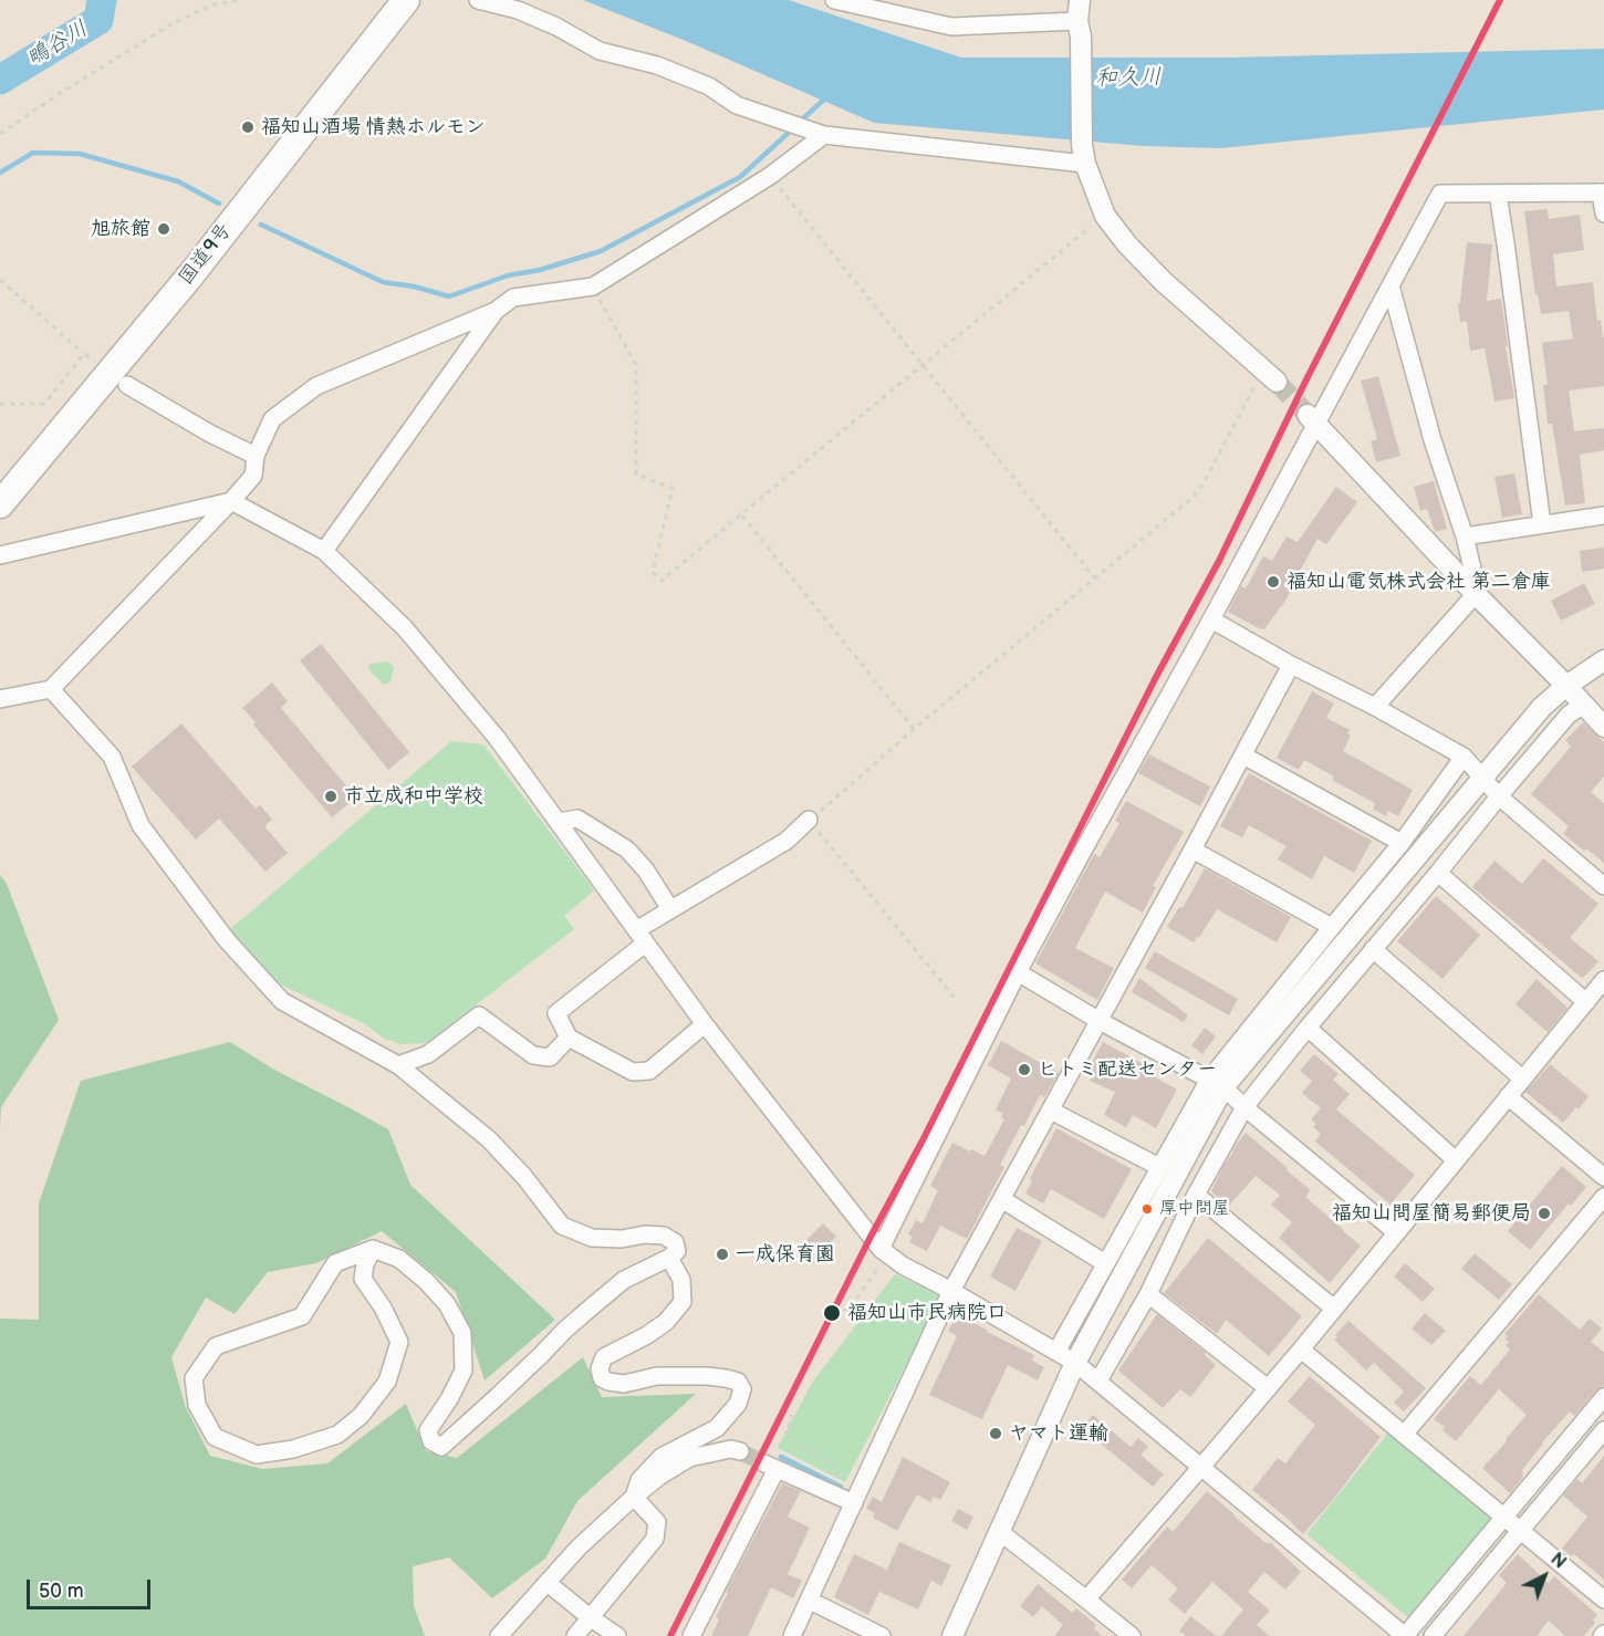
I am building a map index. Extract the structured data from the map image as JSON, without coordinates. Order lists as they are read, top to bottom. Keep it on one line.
{"streets":{"highway":["国道9号"]},"water":["鴫谷川","和久川"],"places":["福知山酒場 情熱ホルモン","旭旅館","福知山電気株式会社 第二倉庫","市立成和中学校","ヒトミ配送センター","厚中問屋","福知山問屋簡易郵便局","一成保育園","福知山市民病院口","ヤマト運輸"],"scale_bar":"50 m","north":"top right"}
